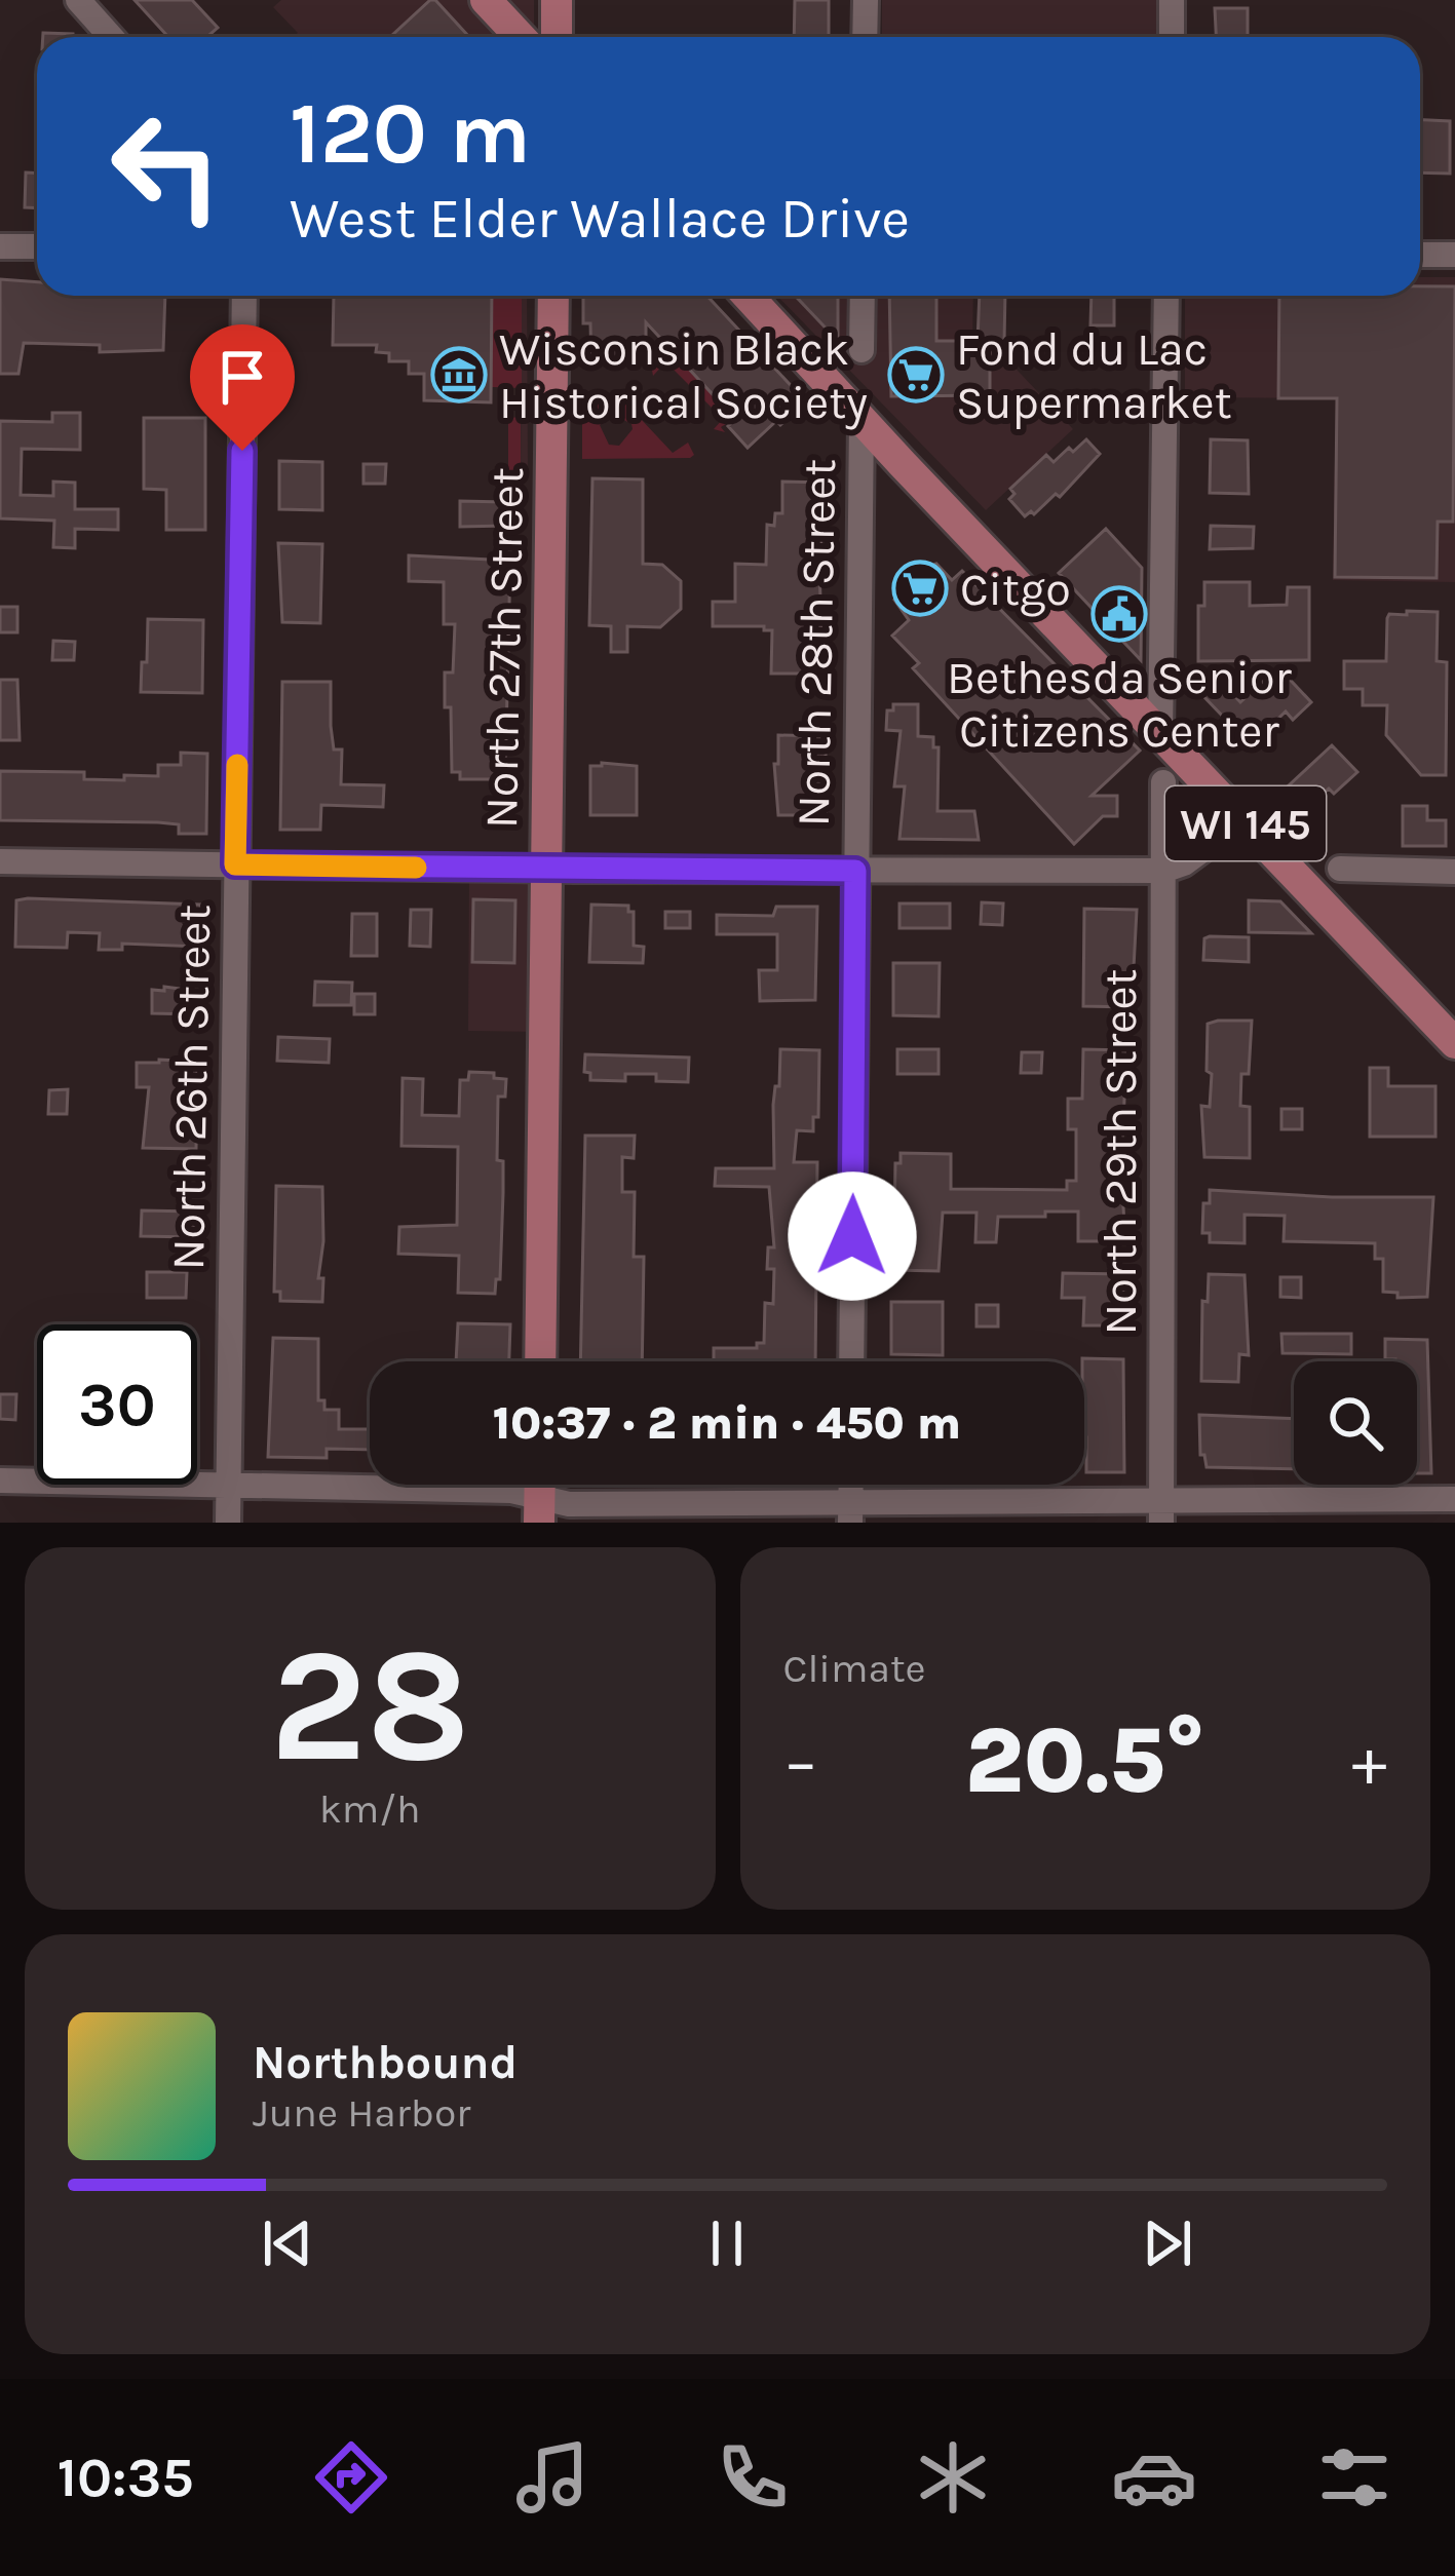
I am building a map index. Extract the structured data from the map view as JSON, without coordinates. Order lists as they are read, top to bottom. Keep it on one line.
{"streets":{"main road":["North 27th Street","WI 145"],"street":["North 28th Street","North 26th Street","North 29th Street"]},"crossings":[["North 28th Street","WI 145"]],"places":{"museum":["Wisconsin Black Historical Society"],"supermarket":["Fond du Lac Supermarket","Citgo"],"public building":["Bethesda Senior Citizens Center"]},"page":{"turn":["120 m","West Elder Wallace Drive"],"limit":"30","trip":"10:37 · 2 min · 450 m","tile":[["28","km/h"],"Climate"],"heat":["−","20.5°","+"],"song":["Northbound","June Harbor"],"tabs":"10:35"}}
